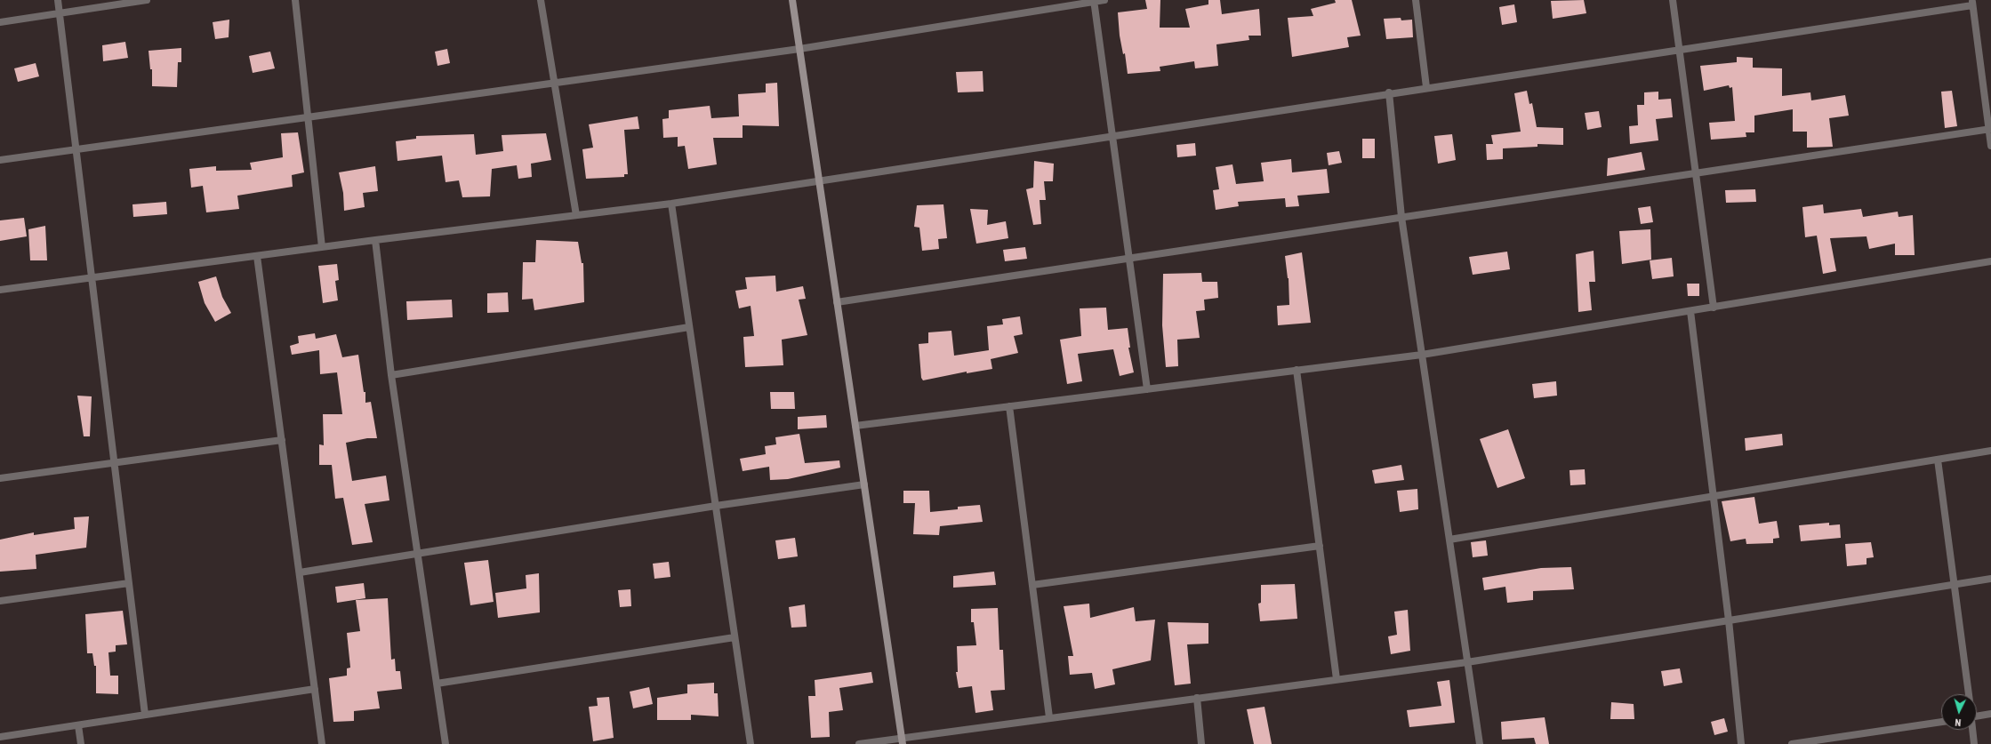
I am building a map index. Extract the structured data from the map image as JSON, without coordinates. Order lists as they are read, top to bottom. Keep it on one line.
{"north":"bottom"}
